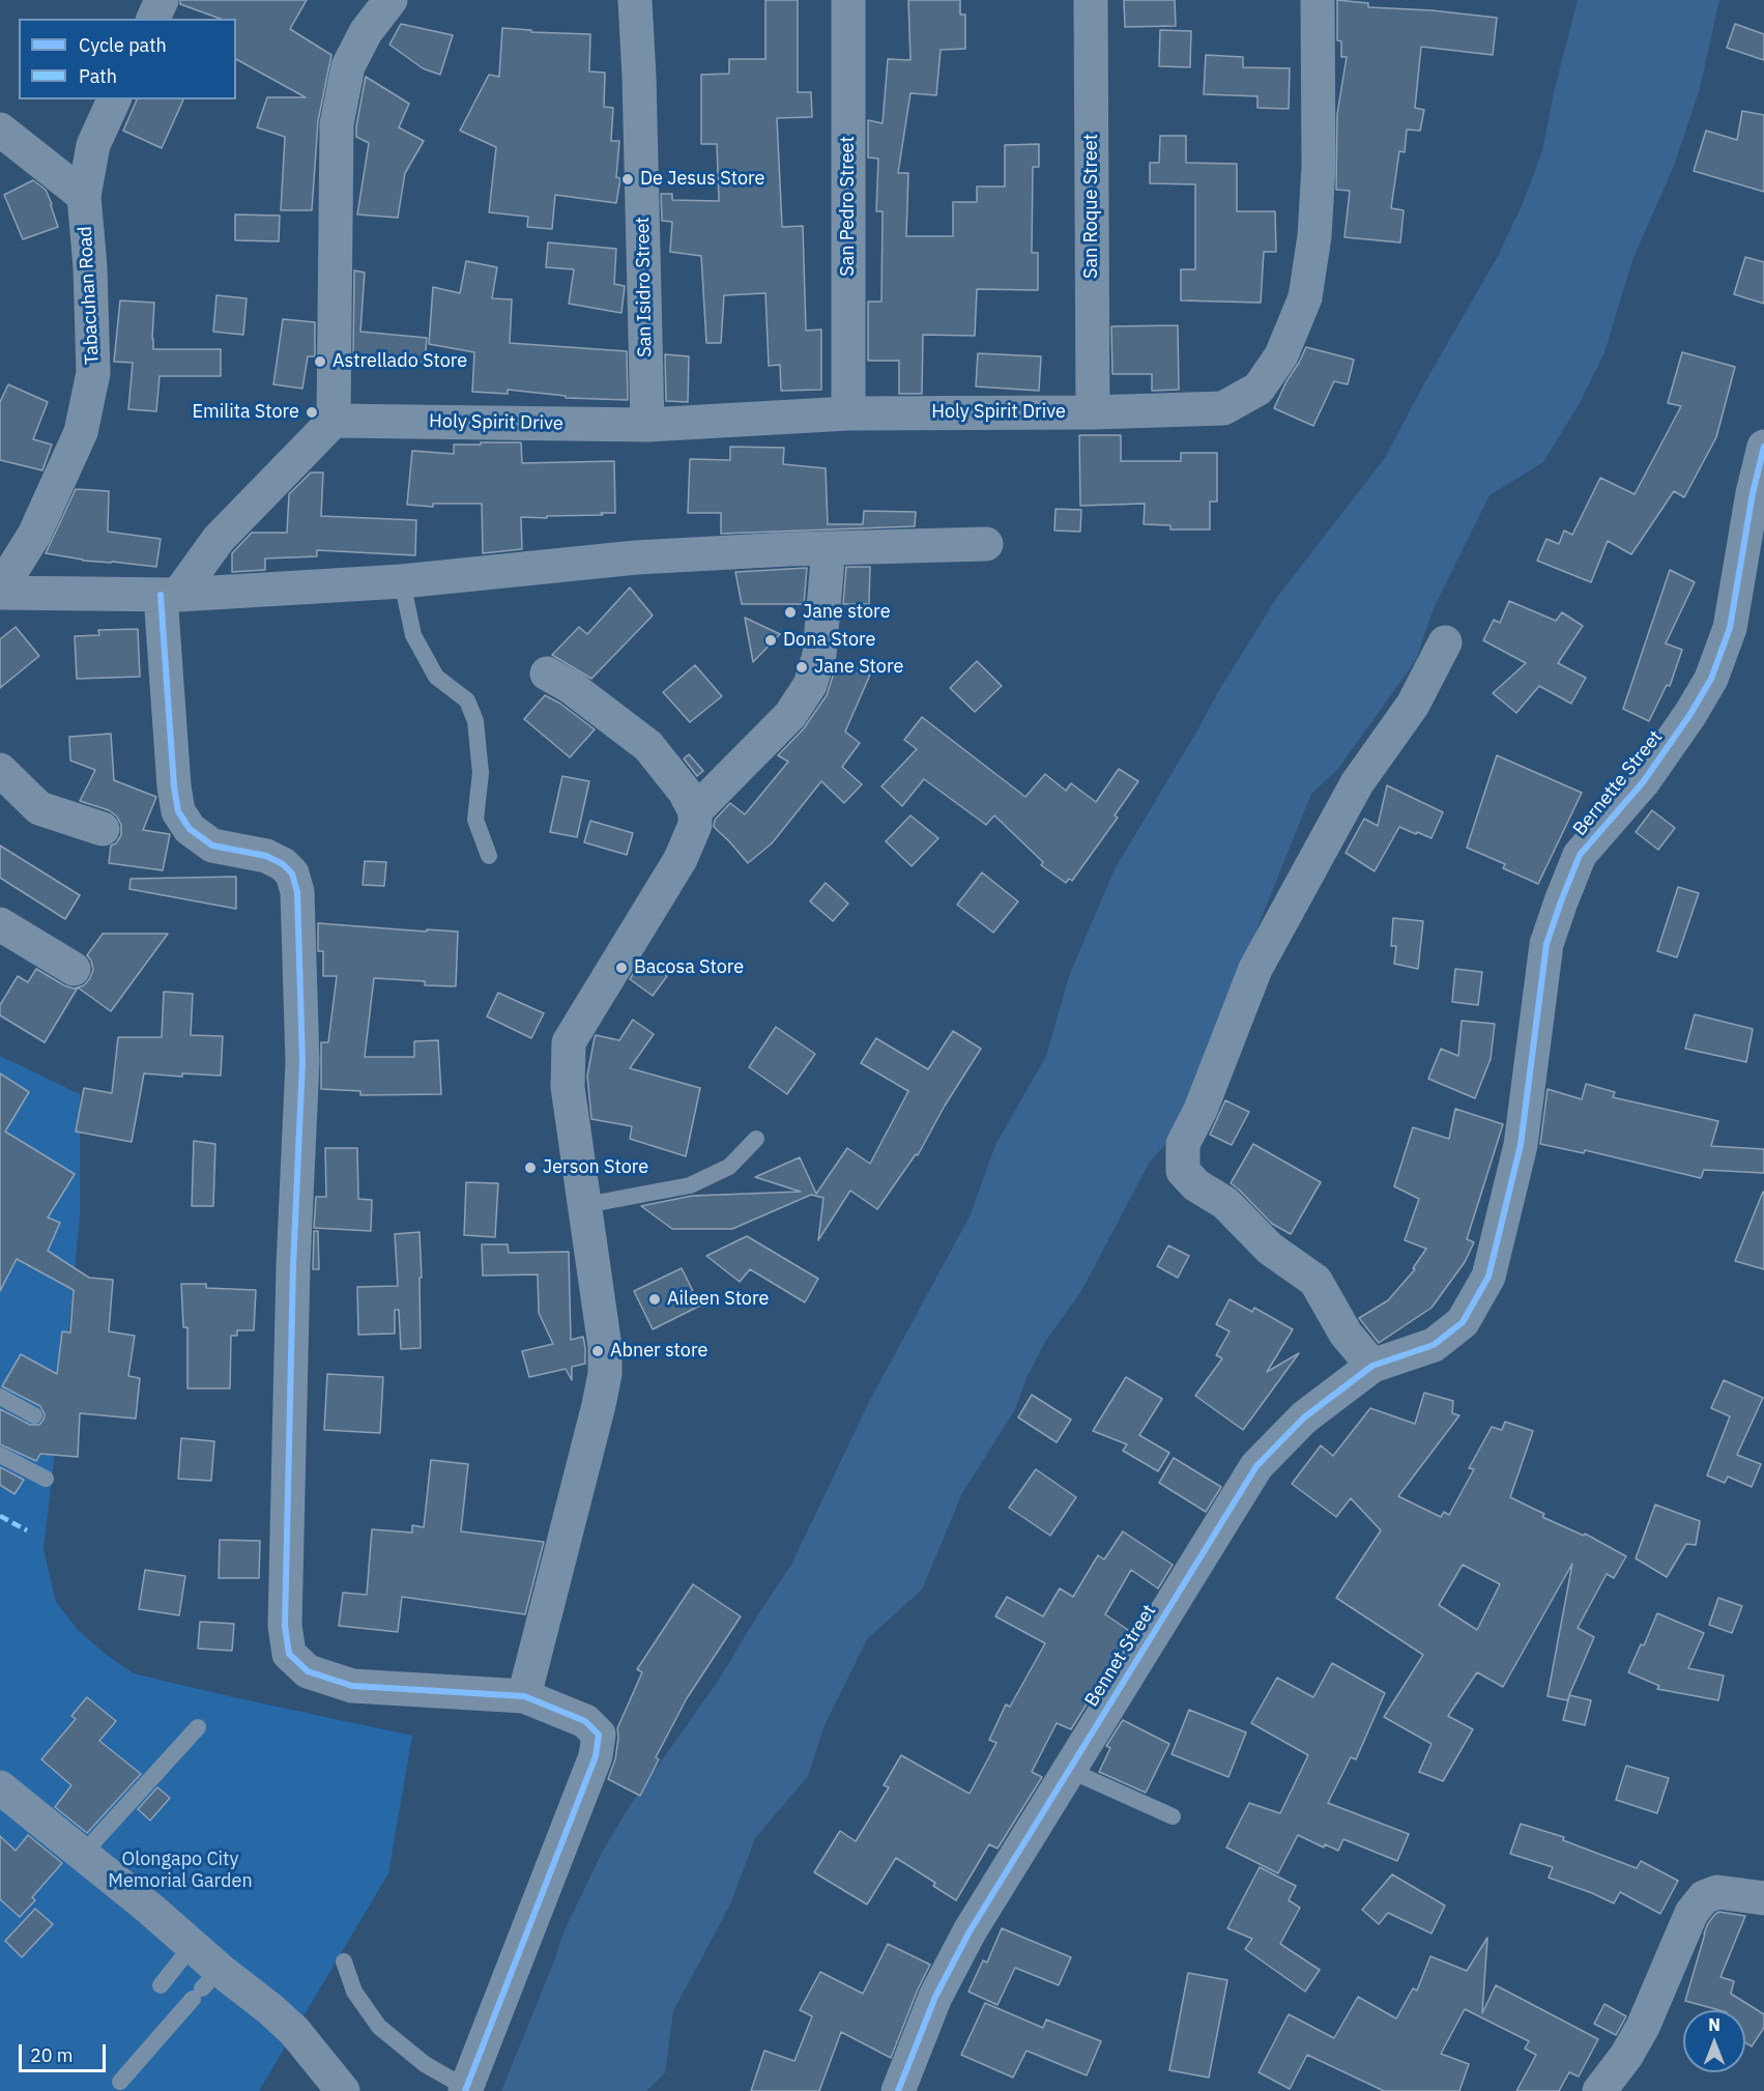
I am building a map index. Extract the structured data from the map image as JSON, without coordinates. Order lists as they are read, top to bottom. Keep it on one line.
{"streets":{"street":["San Pedro Street","San Roque Street","San Isidro Street","Tabacuhan Road","Holy Spirit Drive","Bernette Street","Bennet Street"]},"crossings":[["San Pedro Street","Holy Spirit Drive"],["San Roque Street","Holy Spirit Drive"],["San Isidro Street","Holy Spirit Drive"],["Bernette Street","Bennet Street"]],"parks":["Olongapo City Memorial Garden"],"places":["De Jesus Store","Astrellado Store","Emilita Store","Jane store","Dona Store","Jane Store","Bacosa Store","Jerson Store","Aileen Store","Abner store"],"legend":["Cycle path","Path"],"scale_bar":"20 m","north":"top"}
